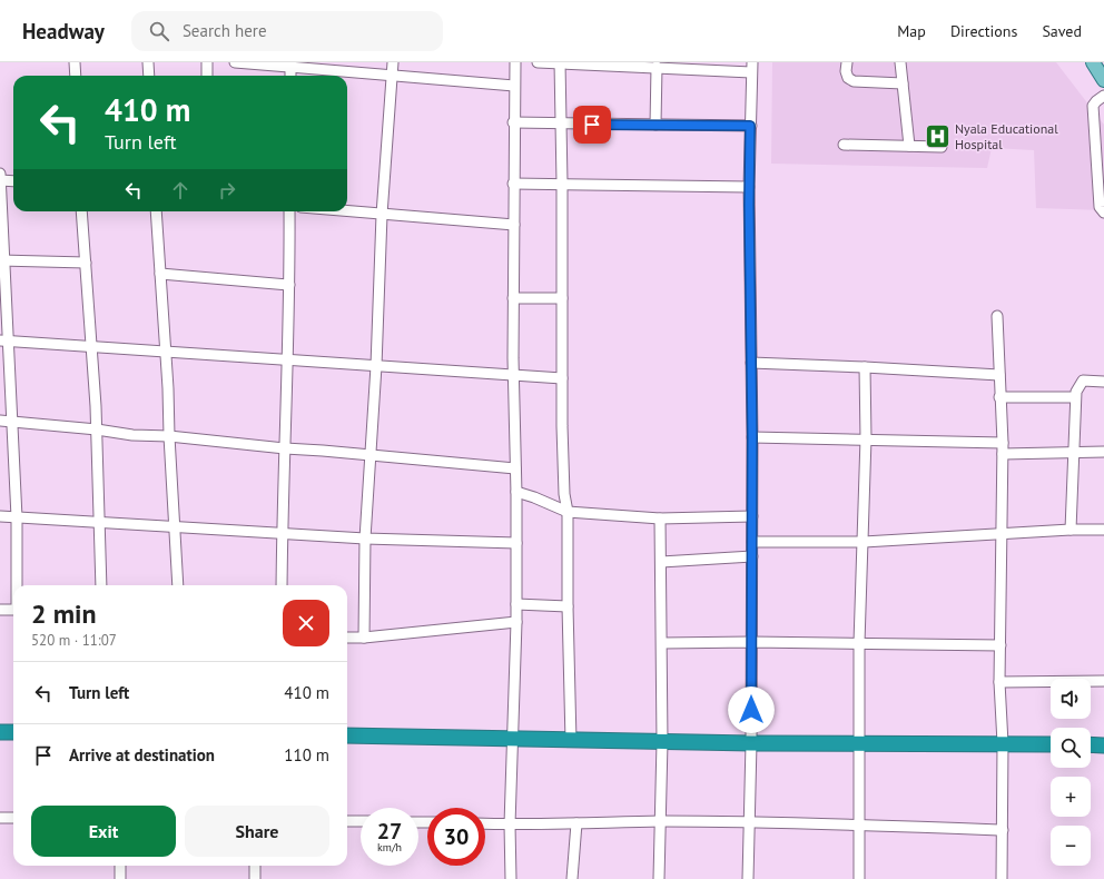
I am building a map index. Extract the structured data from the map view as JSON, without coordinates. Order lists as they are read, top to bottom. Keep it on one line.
{"places":{"hospital":["Nyala Educational Hospital"]},"page":{"header":"Headway","search":"Search here","nav":["Map","Directions","Saved"],"turn":["410 m","Turn left"],"heading":["2 min","520 m · 11:07"],"list":[{"name":"Turn left","value":"410 m"},{"name":"Arrive at destination","value":"110 m"}],"map_buttons":["+","−"],"buttons":["Exit","Share"],"speed":"27 km/h","limit":"30"}}
